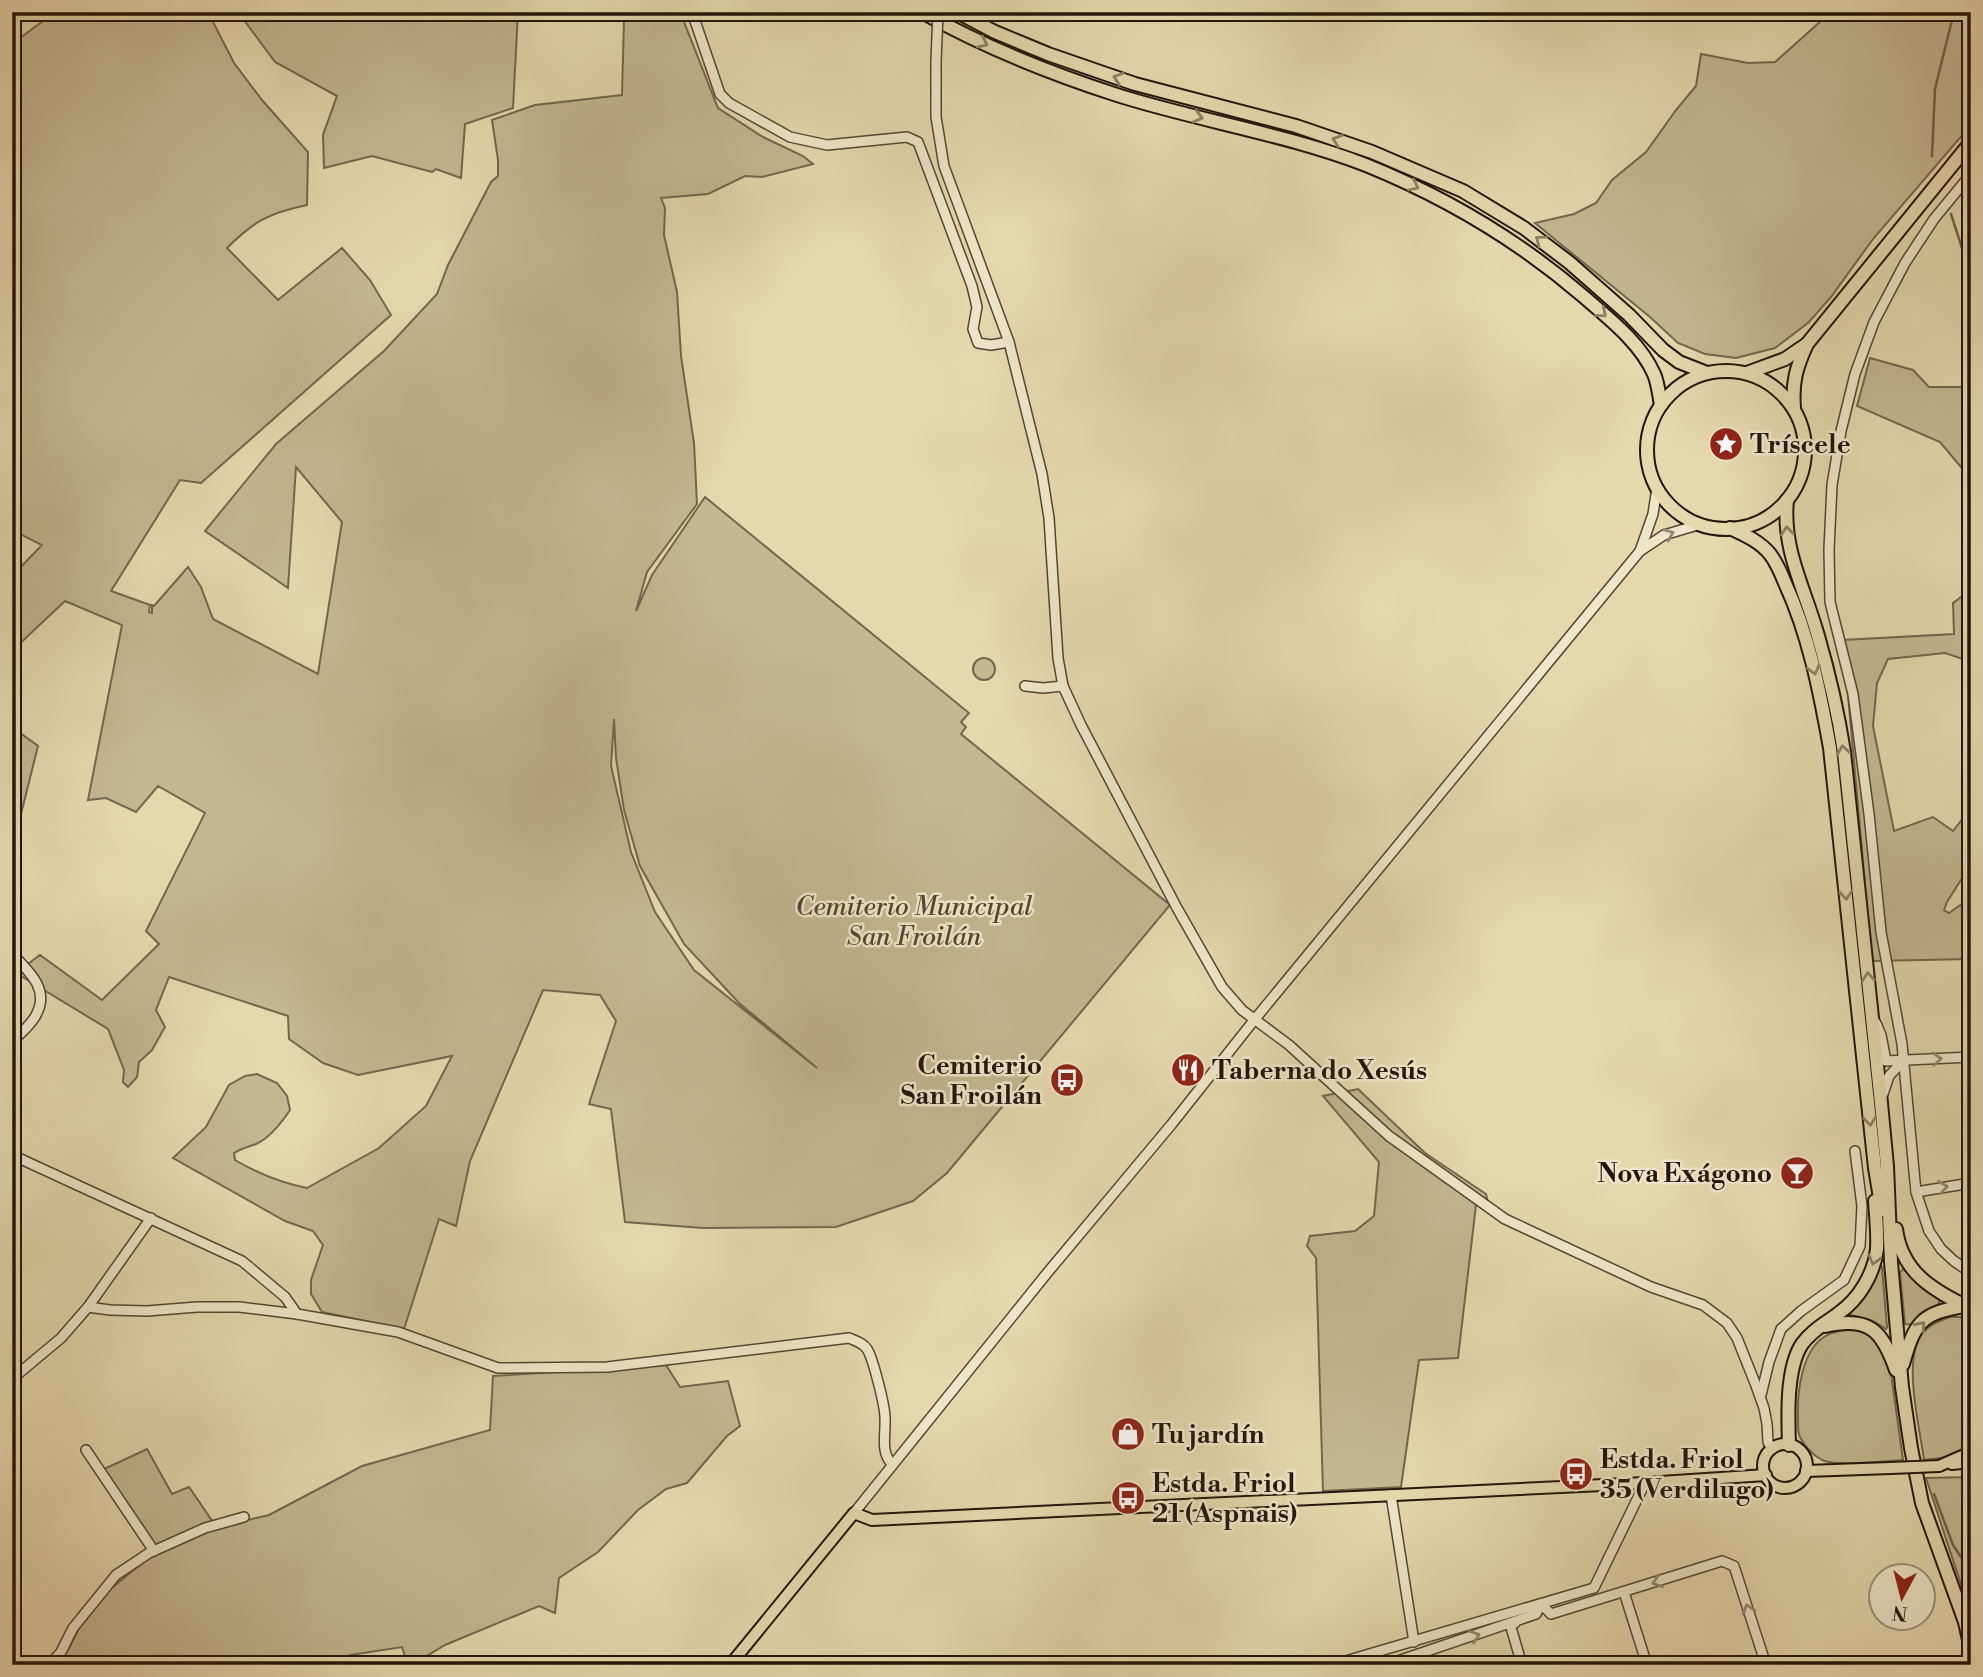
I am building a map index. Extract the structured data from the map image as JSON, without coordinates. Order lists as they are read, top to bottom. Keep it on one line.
{"parks":["Cemiterio Municipal San Froilán"],"places":{"place":["Tríscele"],"restaurant":["Taberna do Xesús"],"bus stop":["Cemiterio San Froilán","Estda. Friol 35 (Verdilugo)","Estda. Friol 21 (Aspnais)"],"bar":["Nova Exágono"],"shop":["Tu jardín"]},"north":"bottom"}
